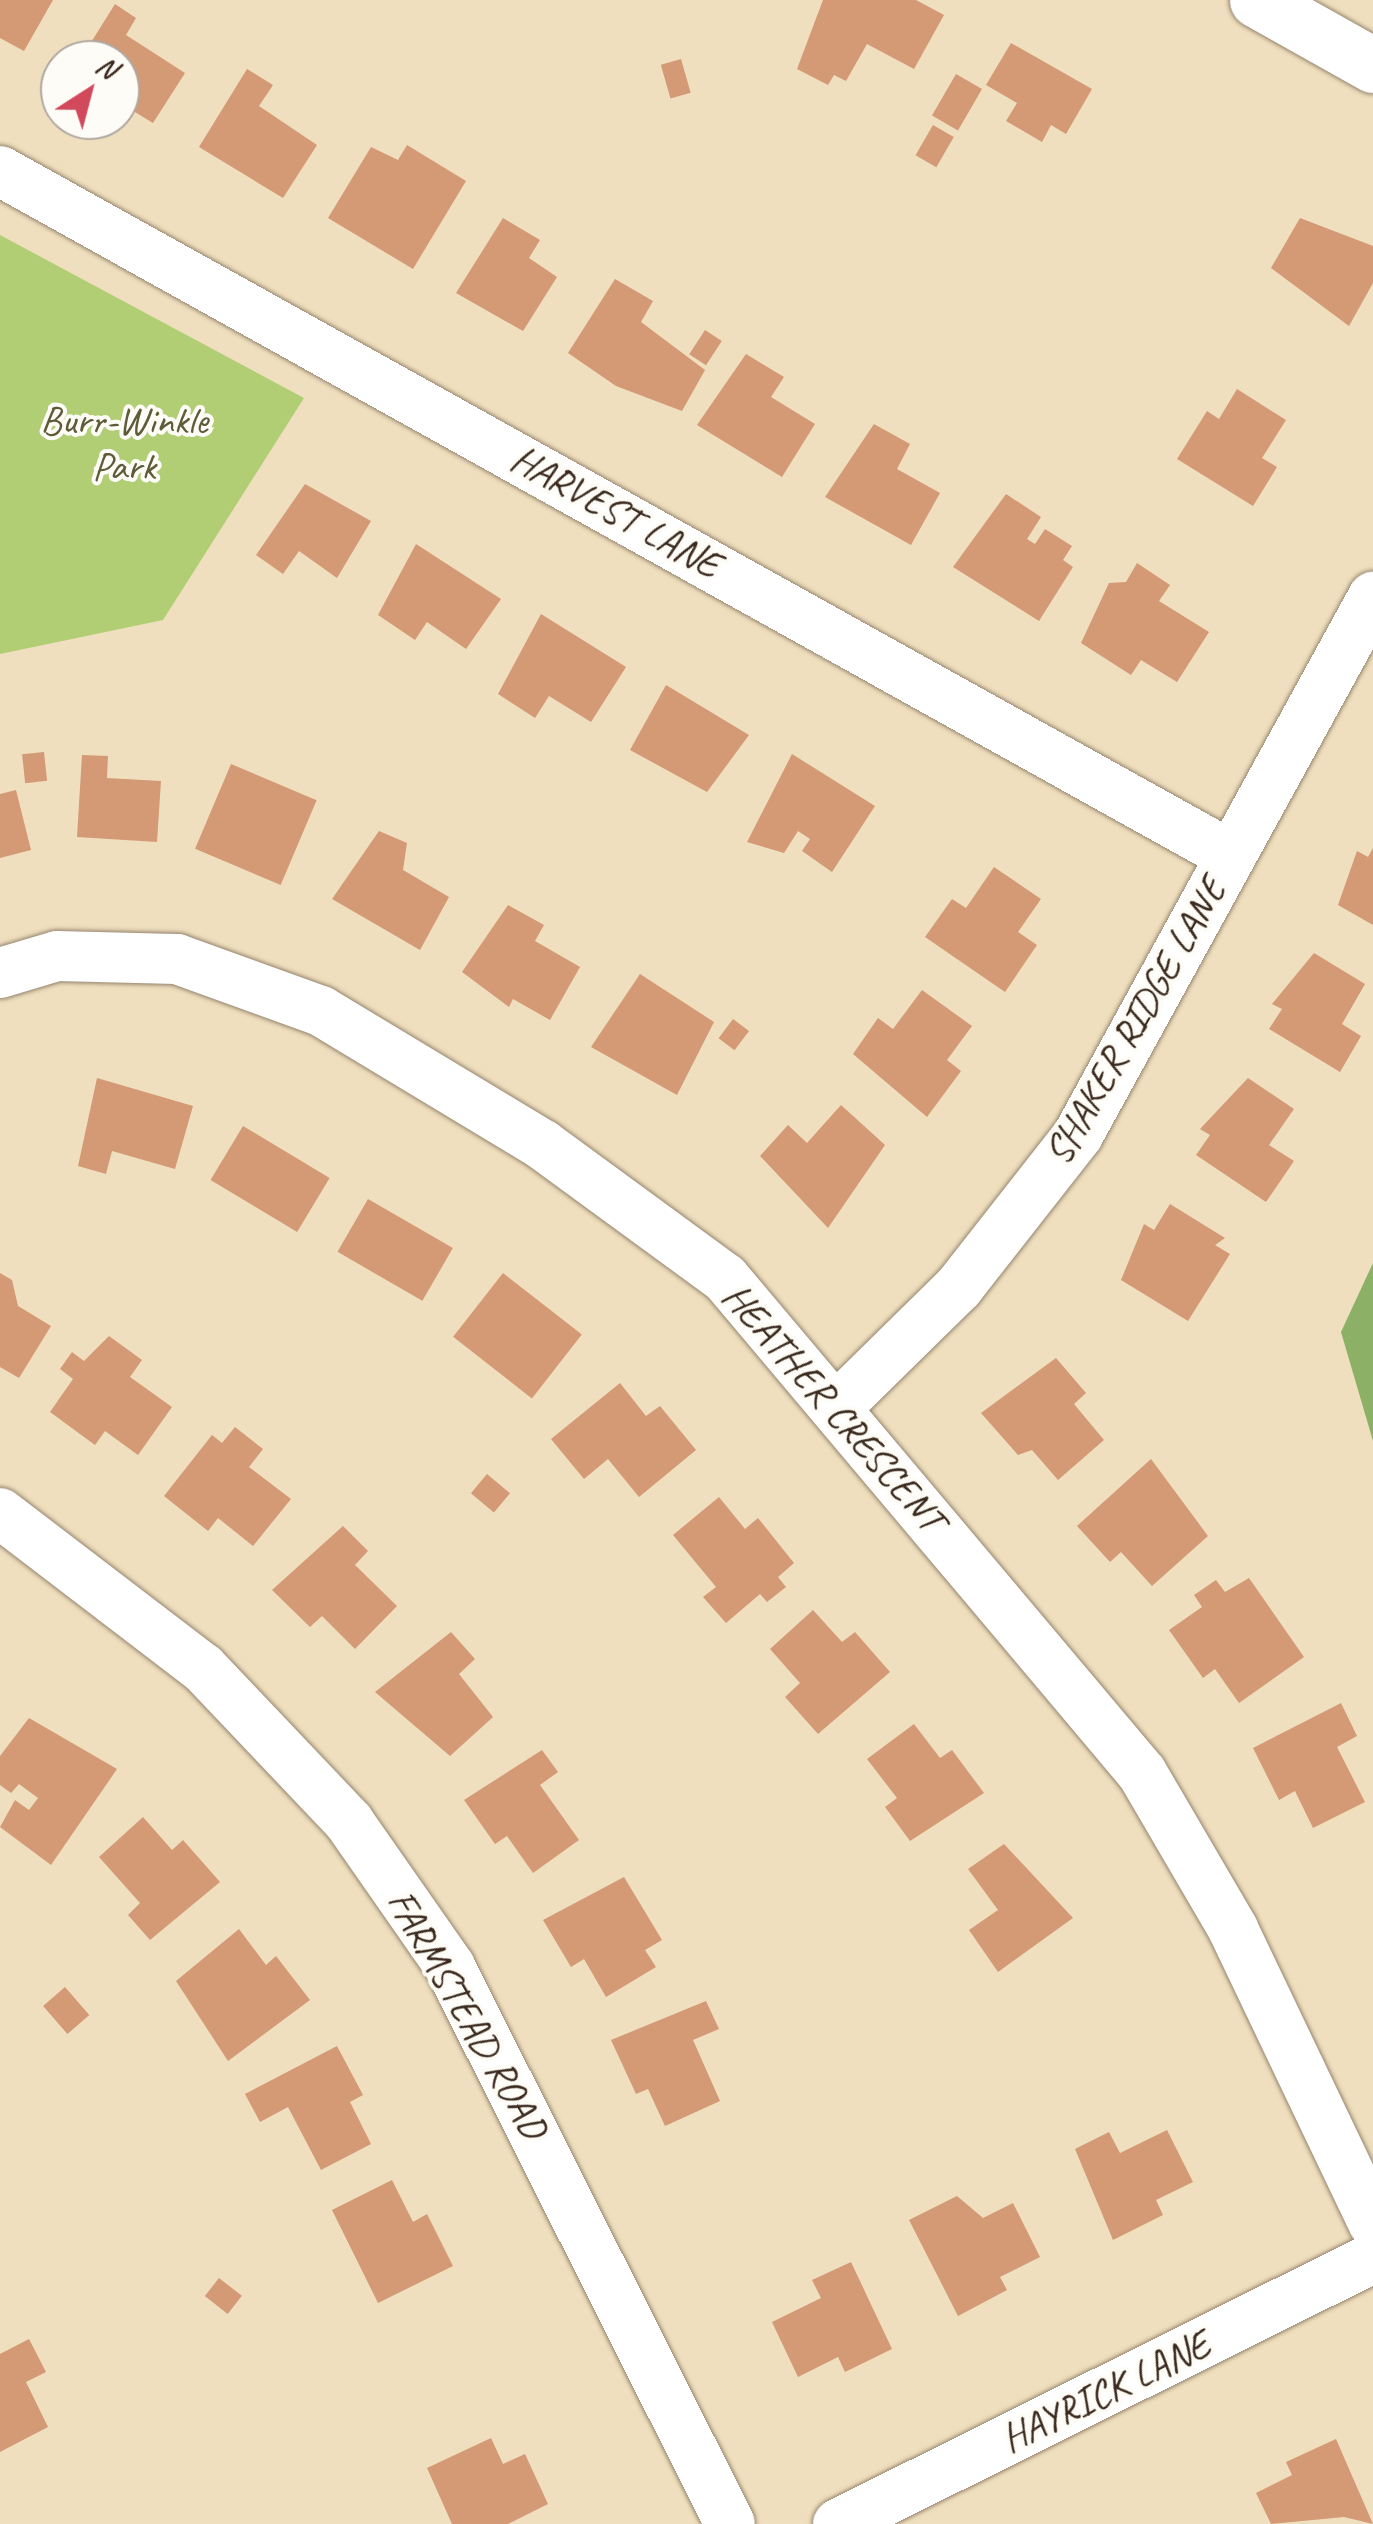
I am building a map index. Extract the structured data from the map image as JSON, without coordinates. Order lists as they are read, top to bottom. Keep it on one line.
{"streets":{"street":["HARVEST LANE","SHAKER RIDGE LANE","HEATHER CRESCENT","FARMSTEAD ROAD","HAYRICK LANE"]},"crossings":[["HARVEST LANE","SHAKER RIDGE LANE"],["SHAKER RIDGE LANE","HEATHER CRESCENT"]],"parks":["Burr-Winkle Park"],"north":"top right"}
